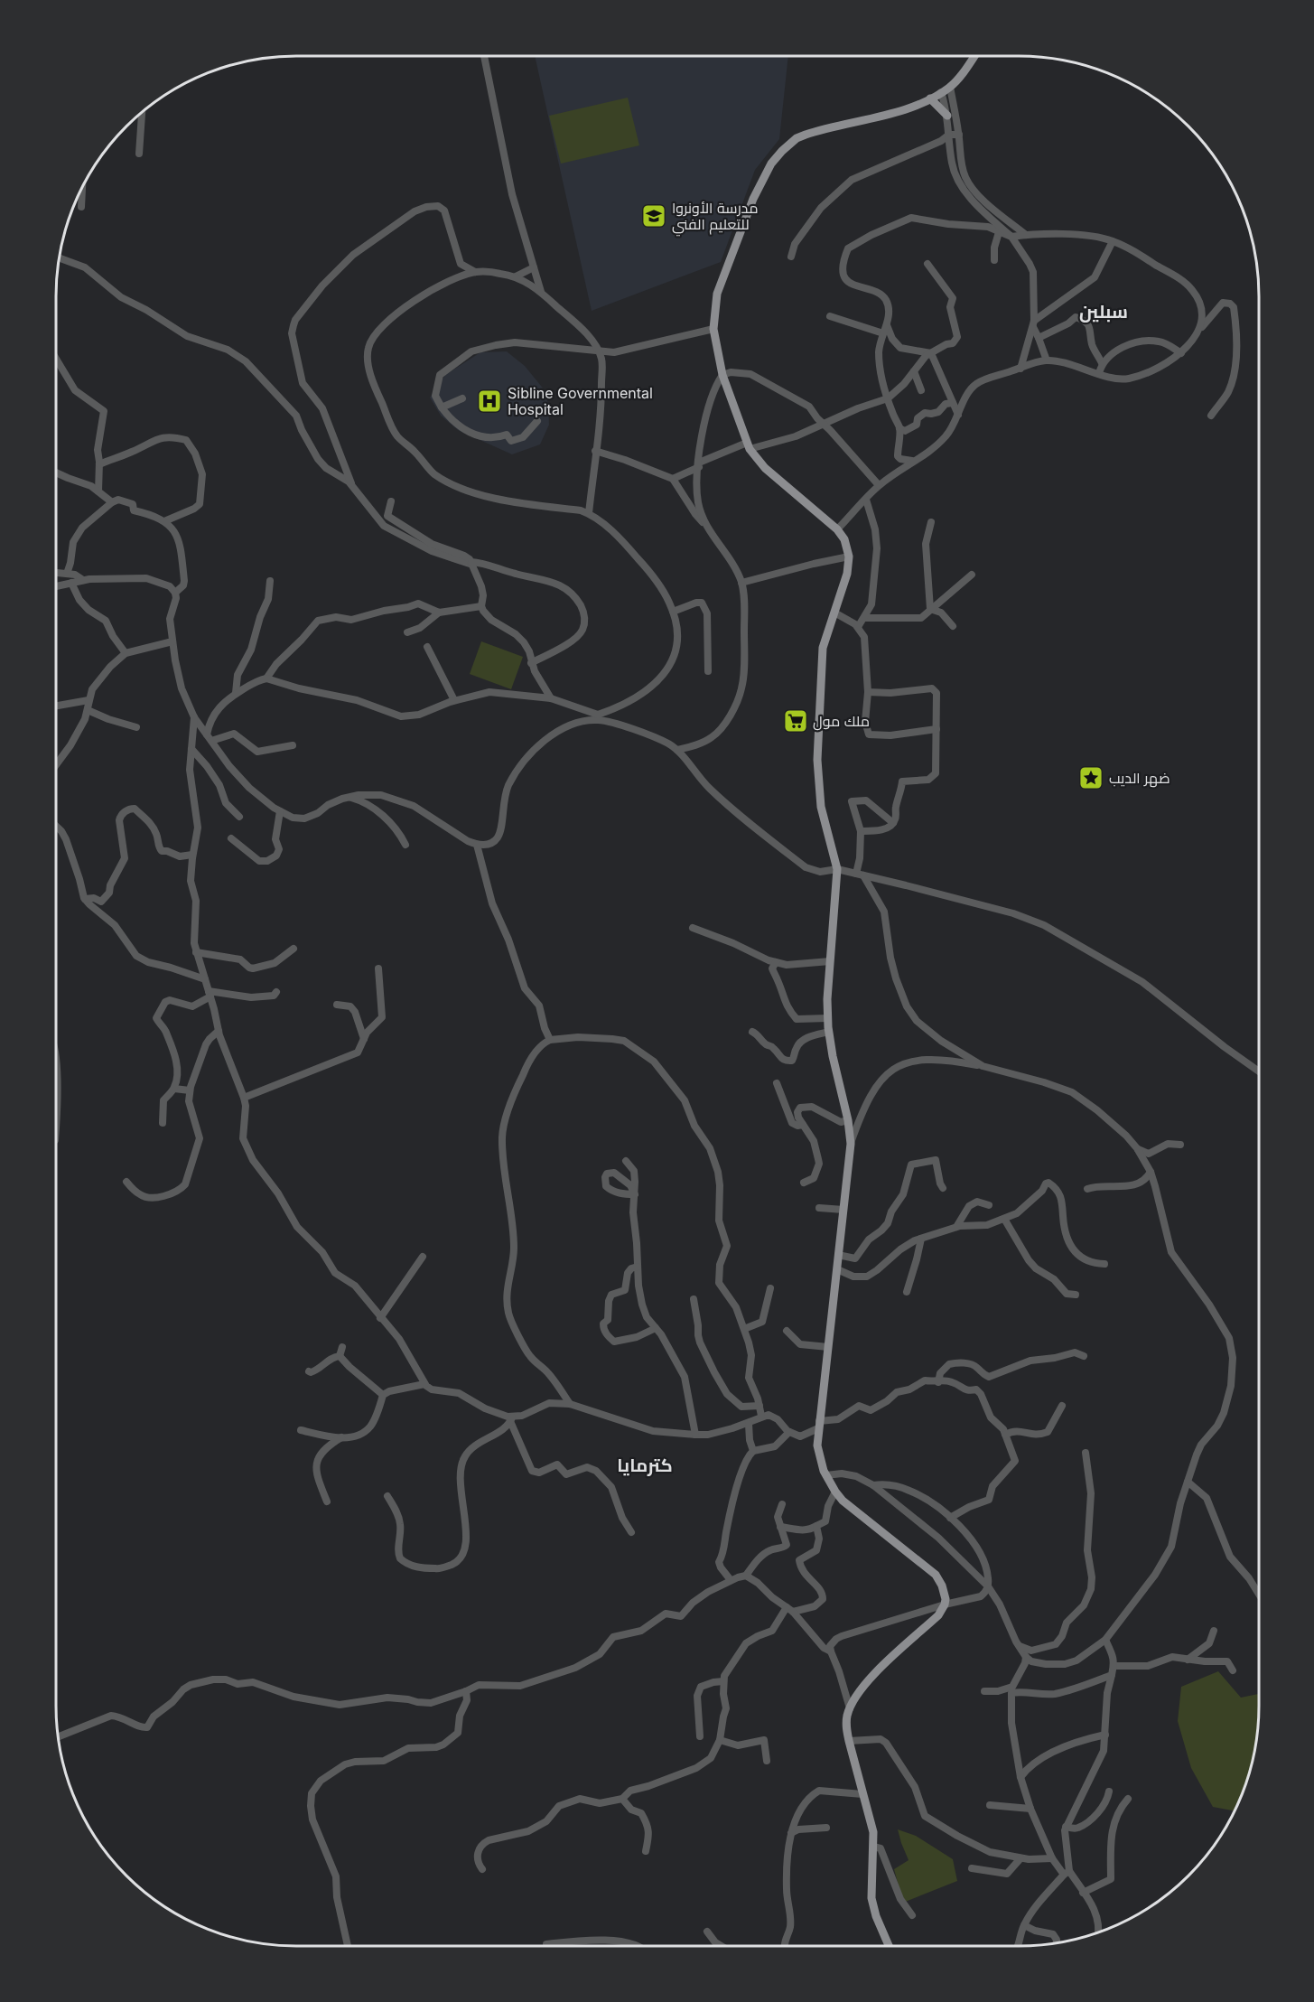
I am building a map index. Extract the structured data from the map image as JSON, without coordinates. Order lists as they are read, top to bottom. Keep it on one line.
{"districts":["سبلين","كترمايا"],"places":{"school or university":["مدرسة الأونروا للتعليم الفني"],"hospital":["Sibline Governmental Hospital"],"supermarket":["ملك مول"],"place":["ضهر الديب"]}}
